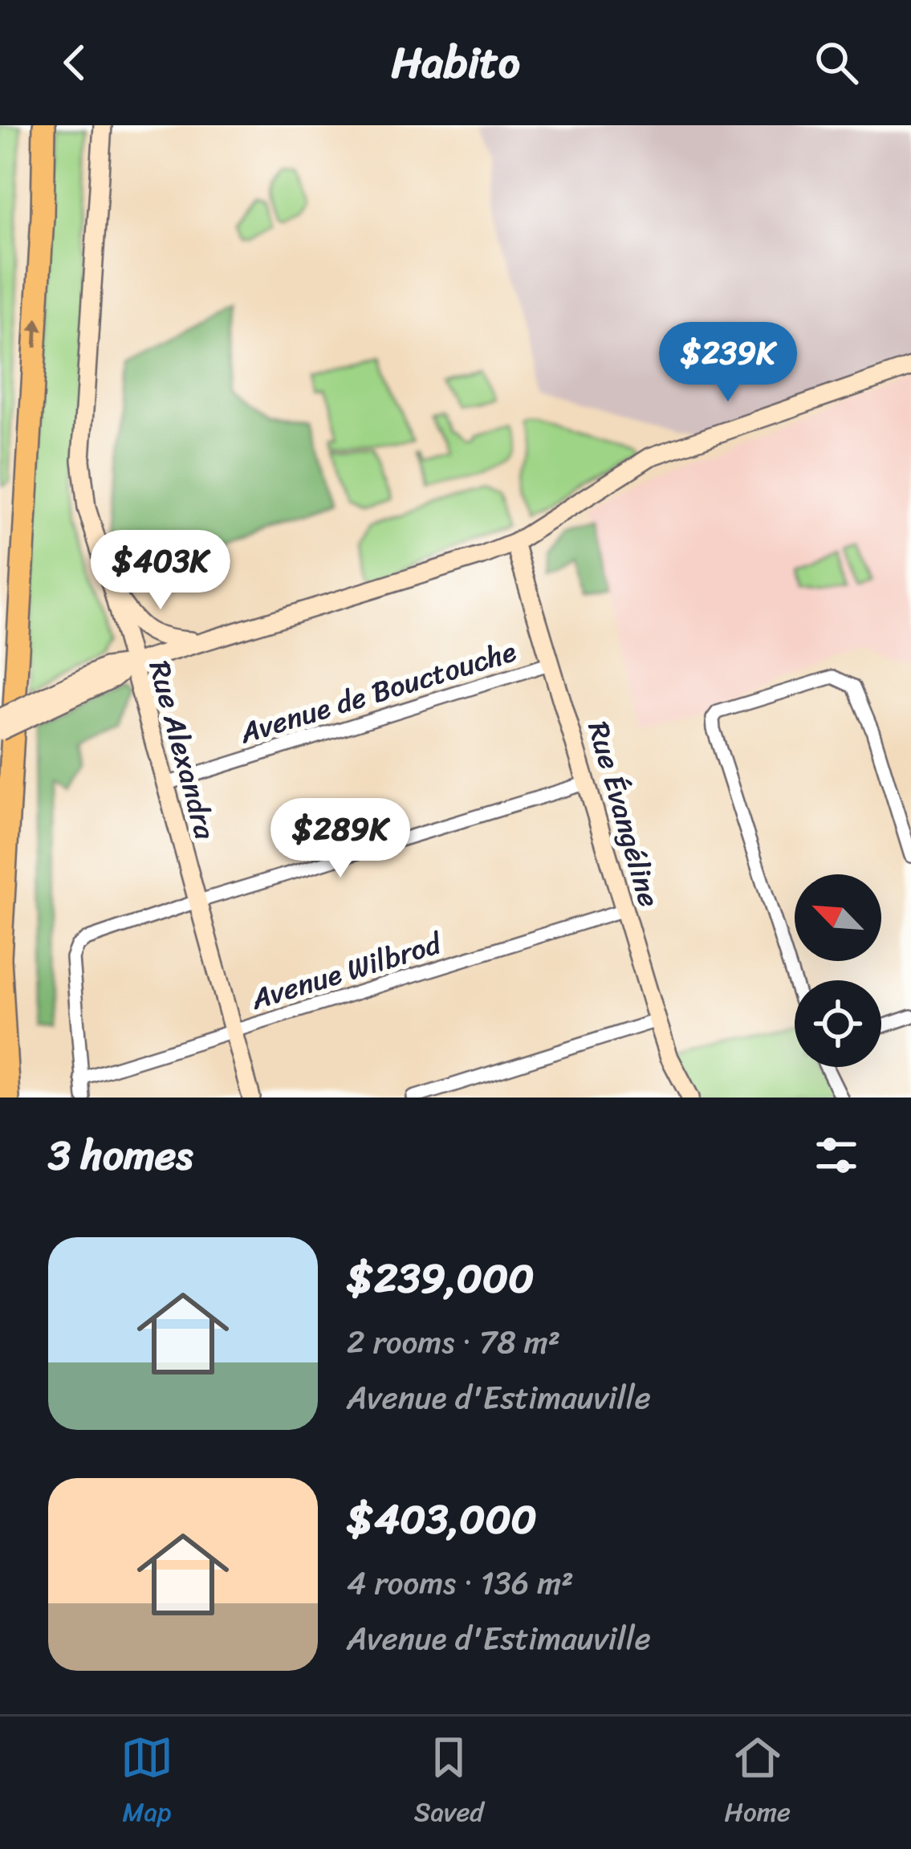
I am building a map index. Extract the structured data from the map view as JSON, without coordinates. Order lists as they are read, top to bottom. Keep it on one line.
{"streets":{"main road":["Rue Alexandra","Rue Évangéline"],"street":["Avenue de Bouctouche","Avenue Wilbrod"]},"crossings":[["Avenue de Bouctouche","Rue Alexandra"],["Avenue de Bouctouche","Rue Évangéline"],["Rue Alexandra","Avenue Wilbrod"],["Rue Évangéline","Avenue Wilbrod"]],"north":"top left","page":{"header":"Habito","price":["$239K","$403K","$289K"],"heading":"3 homes","list":[{"name":"$239,000","note":"2 rooms · 78 m² · Avenue d'Estimauville"},{"name":"$403,000","note":"4 rooms · 136 m² · Avenue d'Estimauville"}],"tabs":["Map","Saved","Home"]}}
